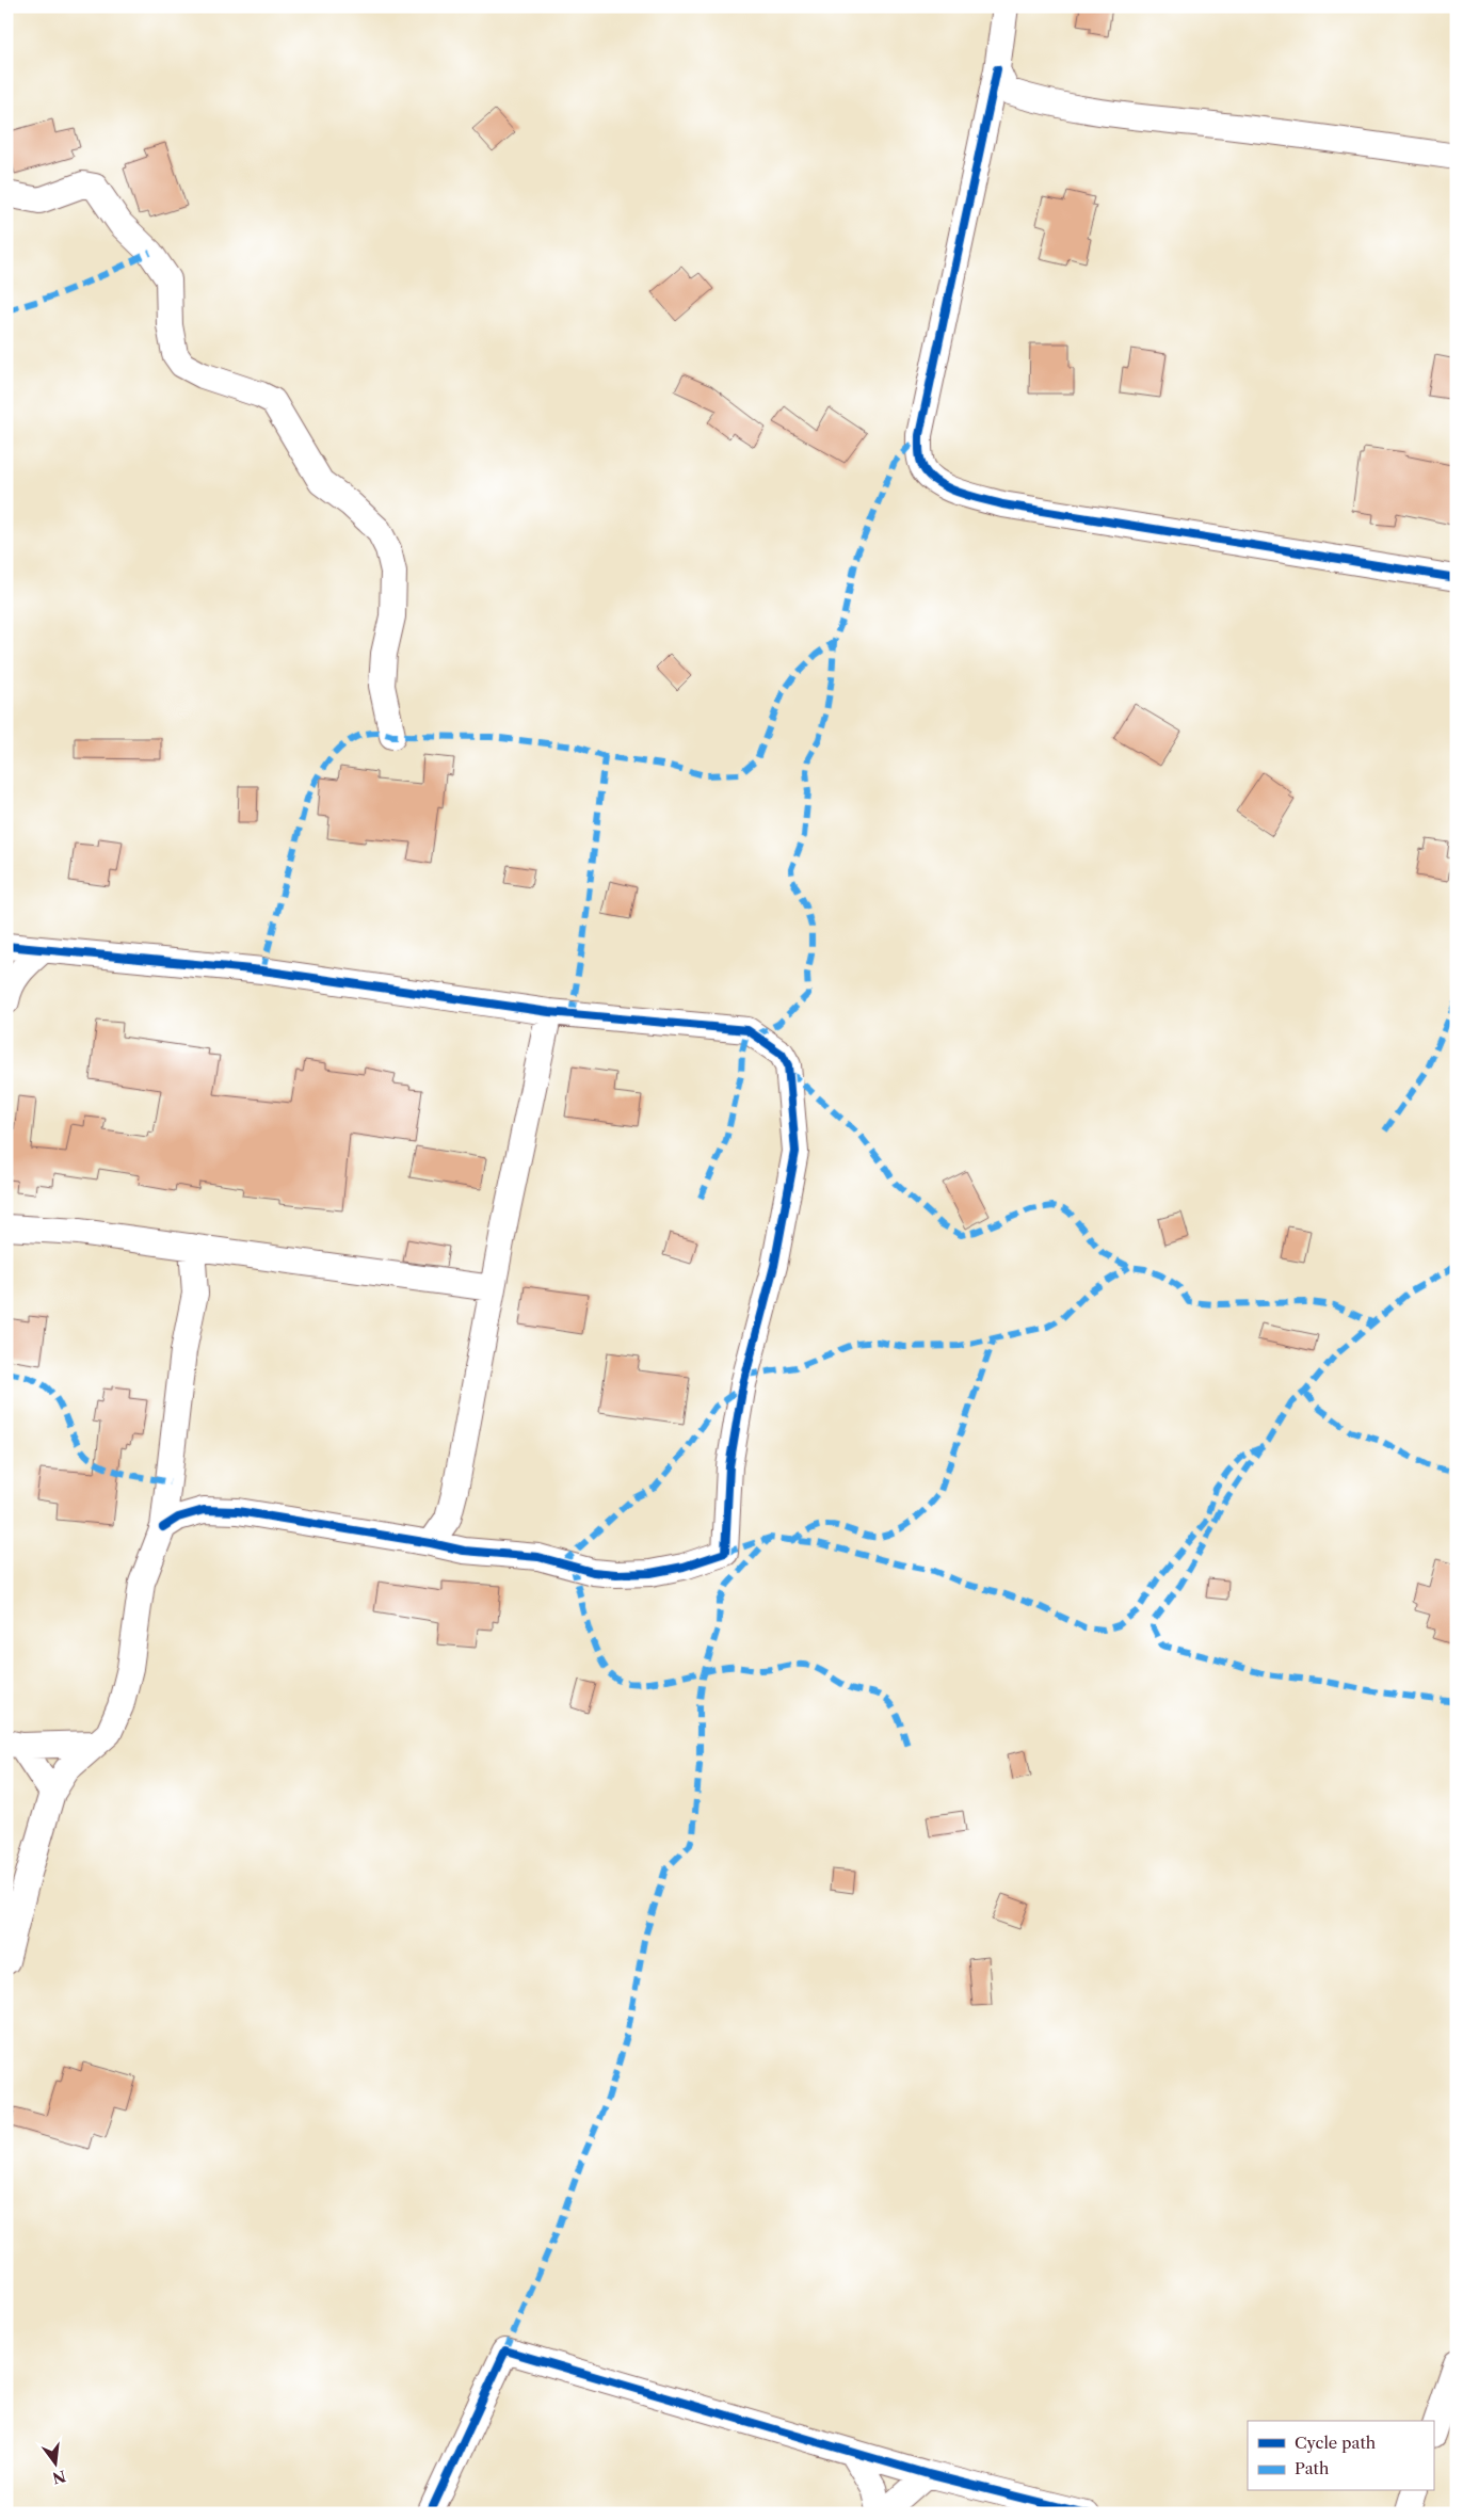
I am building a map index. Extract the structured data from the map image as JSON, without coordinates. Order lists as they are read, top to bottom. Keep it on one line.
{"legend":["Cycle path","Path"],"north":"bottom"}
